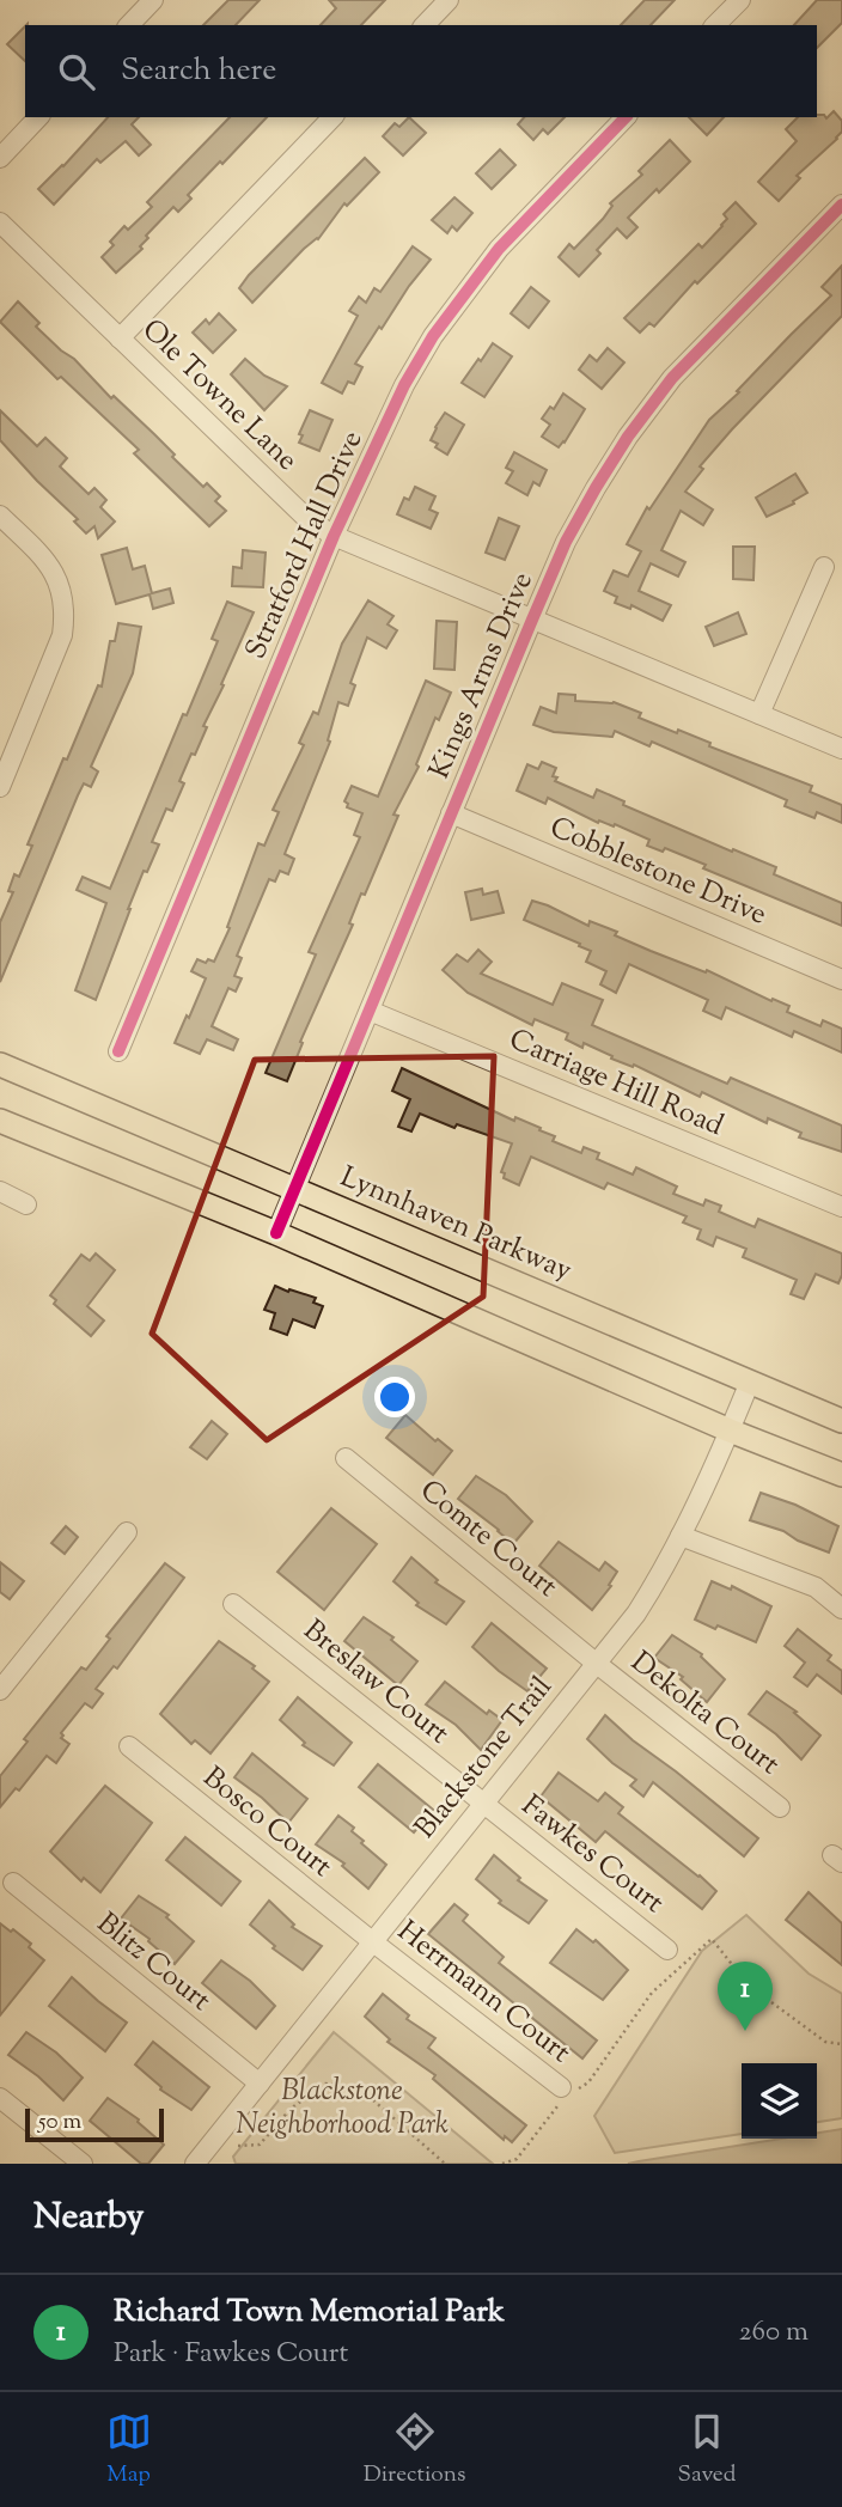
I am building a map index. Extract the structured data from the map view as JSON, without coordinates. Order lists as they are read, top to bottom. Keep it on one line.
{"streets":{"main road":["Lynnhaven Parkway"],"street":["Ole Towne Lane","Stratford Hall Drive","Kings Arms Drive","Cobblestone Drive","Carriage Hill Road","Comte Court","Breslaw Court","Dekolta Court","Blackstone Trail","Bosco Court","Fawkes Court","Blitz Court","Herrmann Court"]},"crossings":[["Ole Towne Lane","Stratford Hall Drive"],["Ole Towne Lane","Kings Arms Drive"],["Kings Arms Drive","Cobblestone Drive"],["Kings Arms Drive","Carriage Hill Road"],["Kings Arms Drive","Lynnhaven Parkway"],["Lynnhaven Parkway","Blackstone Trail"],["Comte Court","Dekolta Court"],["Comte Court","Blackstone Trail"],["Breslaw Court","Blackstone Trail"],["Breslaw Court","Fawkes Court"],["Dekolta Court","Blackstone Trail"],["Blackstone Trail","Bosco Court"],["Blackstone Trail","Fawkes Court"],["Blackstone Trail","Blitz Court"],["Blackstone Trail","Herrmann Court"],["Bosco Court","Herrmann Court"]],"parks":["Blackstone Neighborhood Park"],"scale_bar":"50 m","page":{"search":"Search here","pins":"1","scale":"50 m","heading":"Nearby","list":[{"mark":"1","name":"Richard Town Memorial Park","note":"Park · Fawkes Court","value":"260 m"}],"nav":["Map","Directions","Saved"]}}
